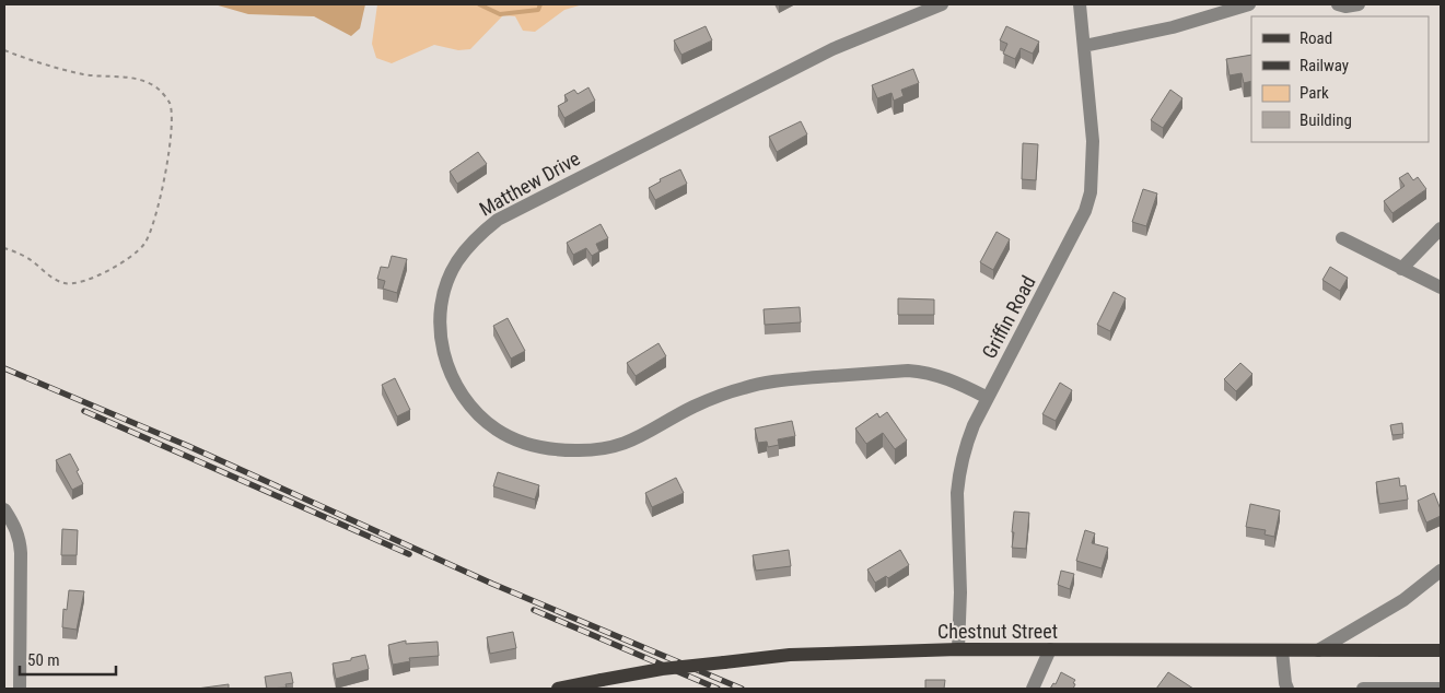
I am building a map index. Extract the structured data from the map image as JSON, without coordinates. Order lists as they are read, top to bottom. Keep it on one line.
{"streets":{"main road":["Chestnut Street"],"street":["Matthew Drive","Griffin Road"]},"crossings":[["Matthew Drive","Griffin Road"],["Griffin Road","Chestnut Street"]],"legend":["Road","Railway","Park","Building"],"scale_bar":"50 m"}
